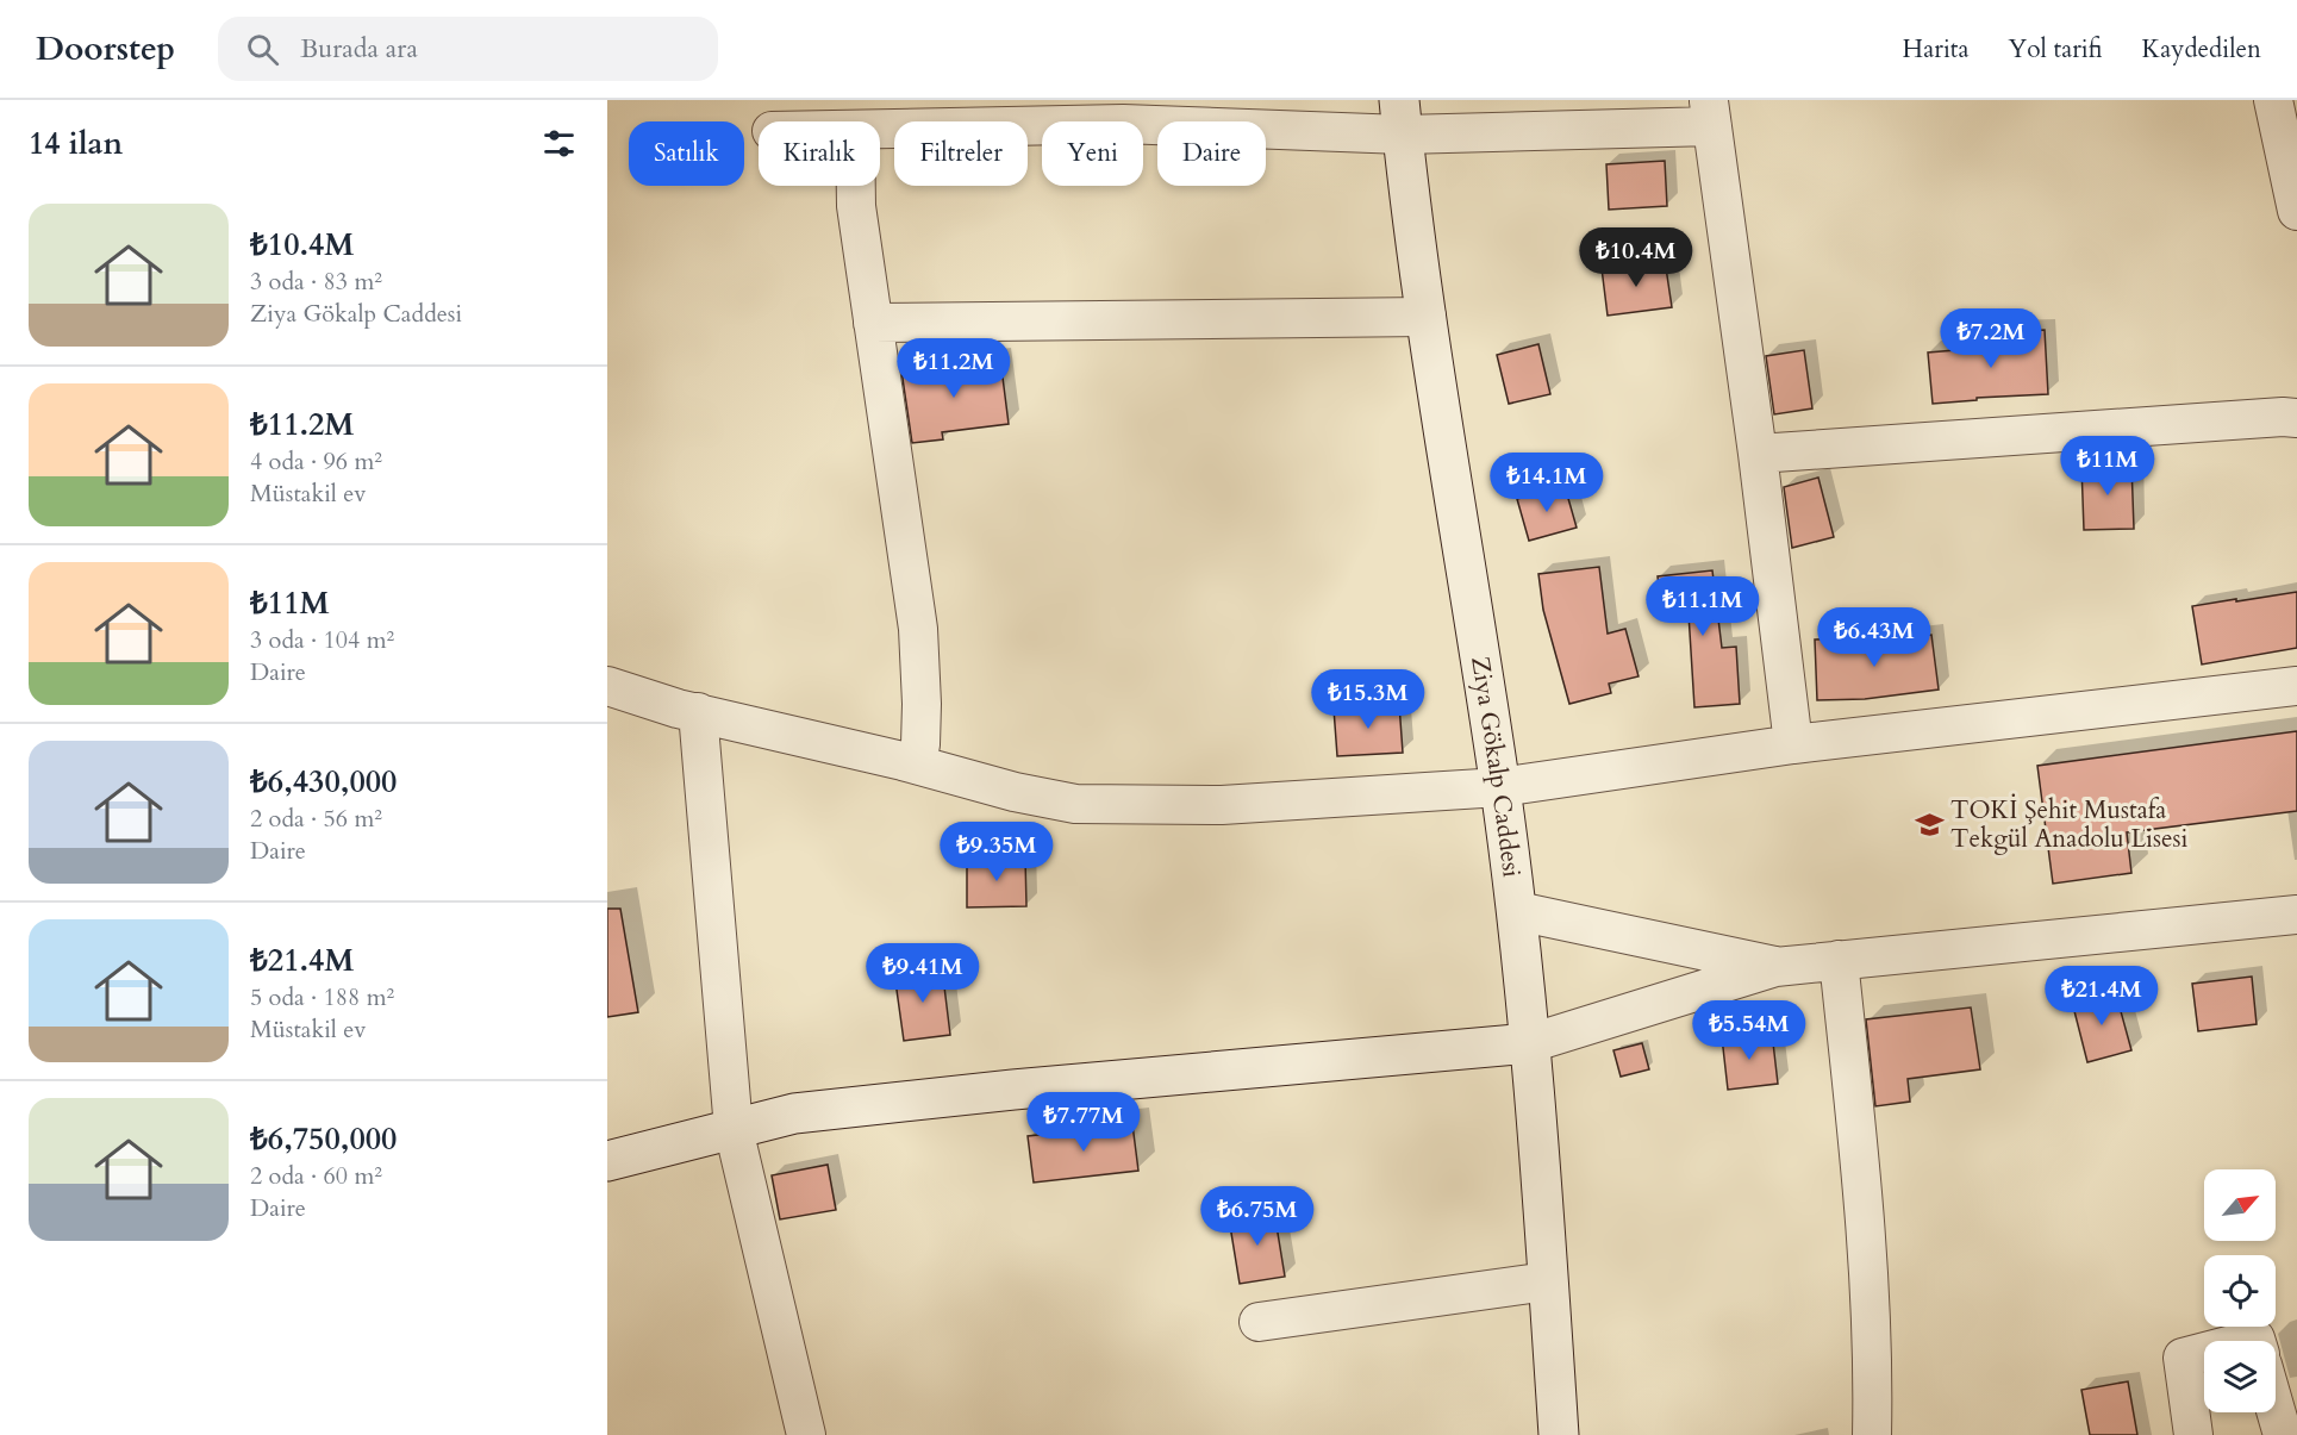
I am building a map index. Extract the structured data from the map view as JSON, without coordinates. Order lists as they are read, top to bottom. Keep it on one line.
{"streets":{"street":["Ziya Gökalp Caddesi"]},"places":{"school or university":["TOKİ Şehit Mustafa Tekgül Anadolu Lisesi"]},"north":"top right","page":{"header":"Doorstep","search":"Burada ara","nav":["Harita","Yol tarifi","Kaydedilen"],"heading":"14 ilan","chip":["Satılık","Kiralık","Filtreler","Yeni","Daire"],"list":[{"name":"₺10.4M","note":"3 oda · 83 m² · Ziya Gökalp Caddesi"},{"name":"₺11.2M","note":"4 oda · 96 m² · Müstakil ev"},{"name":"₺11M","note":"3 oda · 104 m² · Daire"},{"name":"₺6,430,000","note":"2 oda · 56 m² · Daire"},{"name":"₺21.4M","note":"5 oda · 188 m² · Müstakil ev"},{"name":"₺6,750,000","note":"2 oda · 60 m² · Daire"}],"price":["₺10.4M","₺7.2M","₺11.2M","₺11M","₺14.1M","₺11.1M","₺6.43M","₺15.3M","₺9.35M","₺9.41M","₺21.4M","₺5.54M","₺7.77M","₺6.75M"]}}
